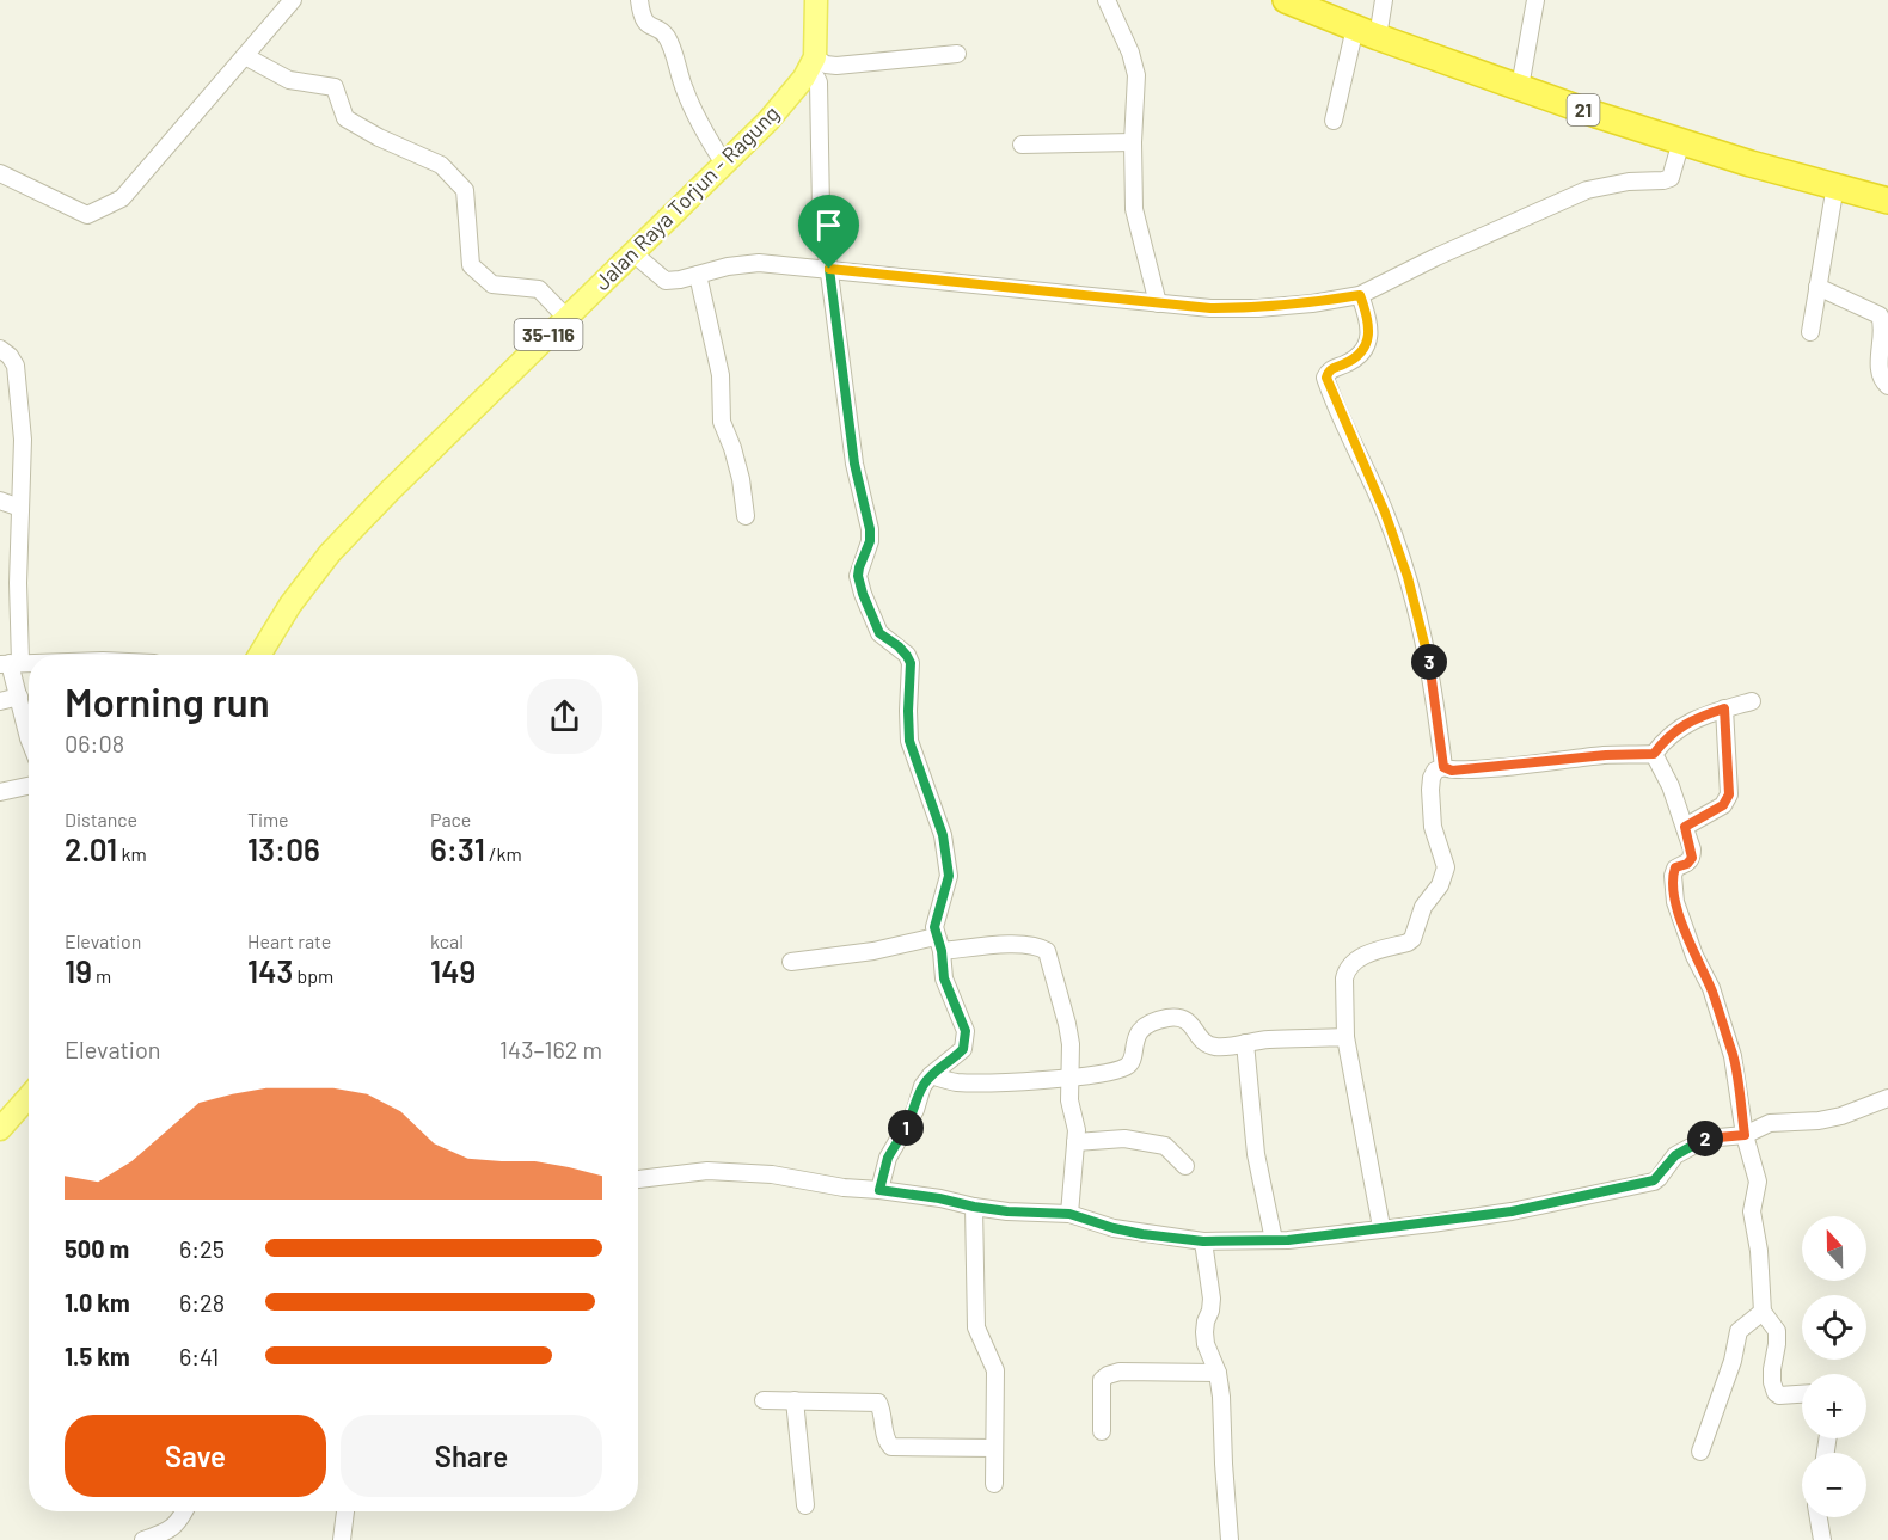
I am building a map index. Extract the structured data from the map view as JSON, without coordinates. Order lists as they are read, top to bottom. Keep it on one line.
{"streets":{"highway":["21"],"main road":["Jalan Raya Torjun - Ragung","35-116"]},"north":"top","page":{"pins":["3","1","2"],"heading":["Morning run","06:08"],"stats":[["Distance","2.01 km"],["Time","13:06"],["Pace","6:31 /km"],["Elevation","19 m"],["Heart rate","143 bpm"],["kcal","149"]],"chart":["Elevation","143–162 m"],"map_buttons":["+","−"],"list":[{"name":"500 m","note":"6:25"},{"name":"1.0 km","note":"6:28"},{"name":"1.5 km","note":"6:41"}],"buttons":["Save","Share"]}}
